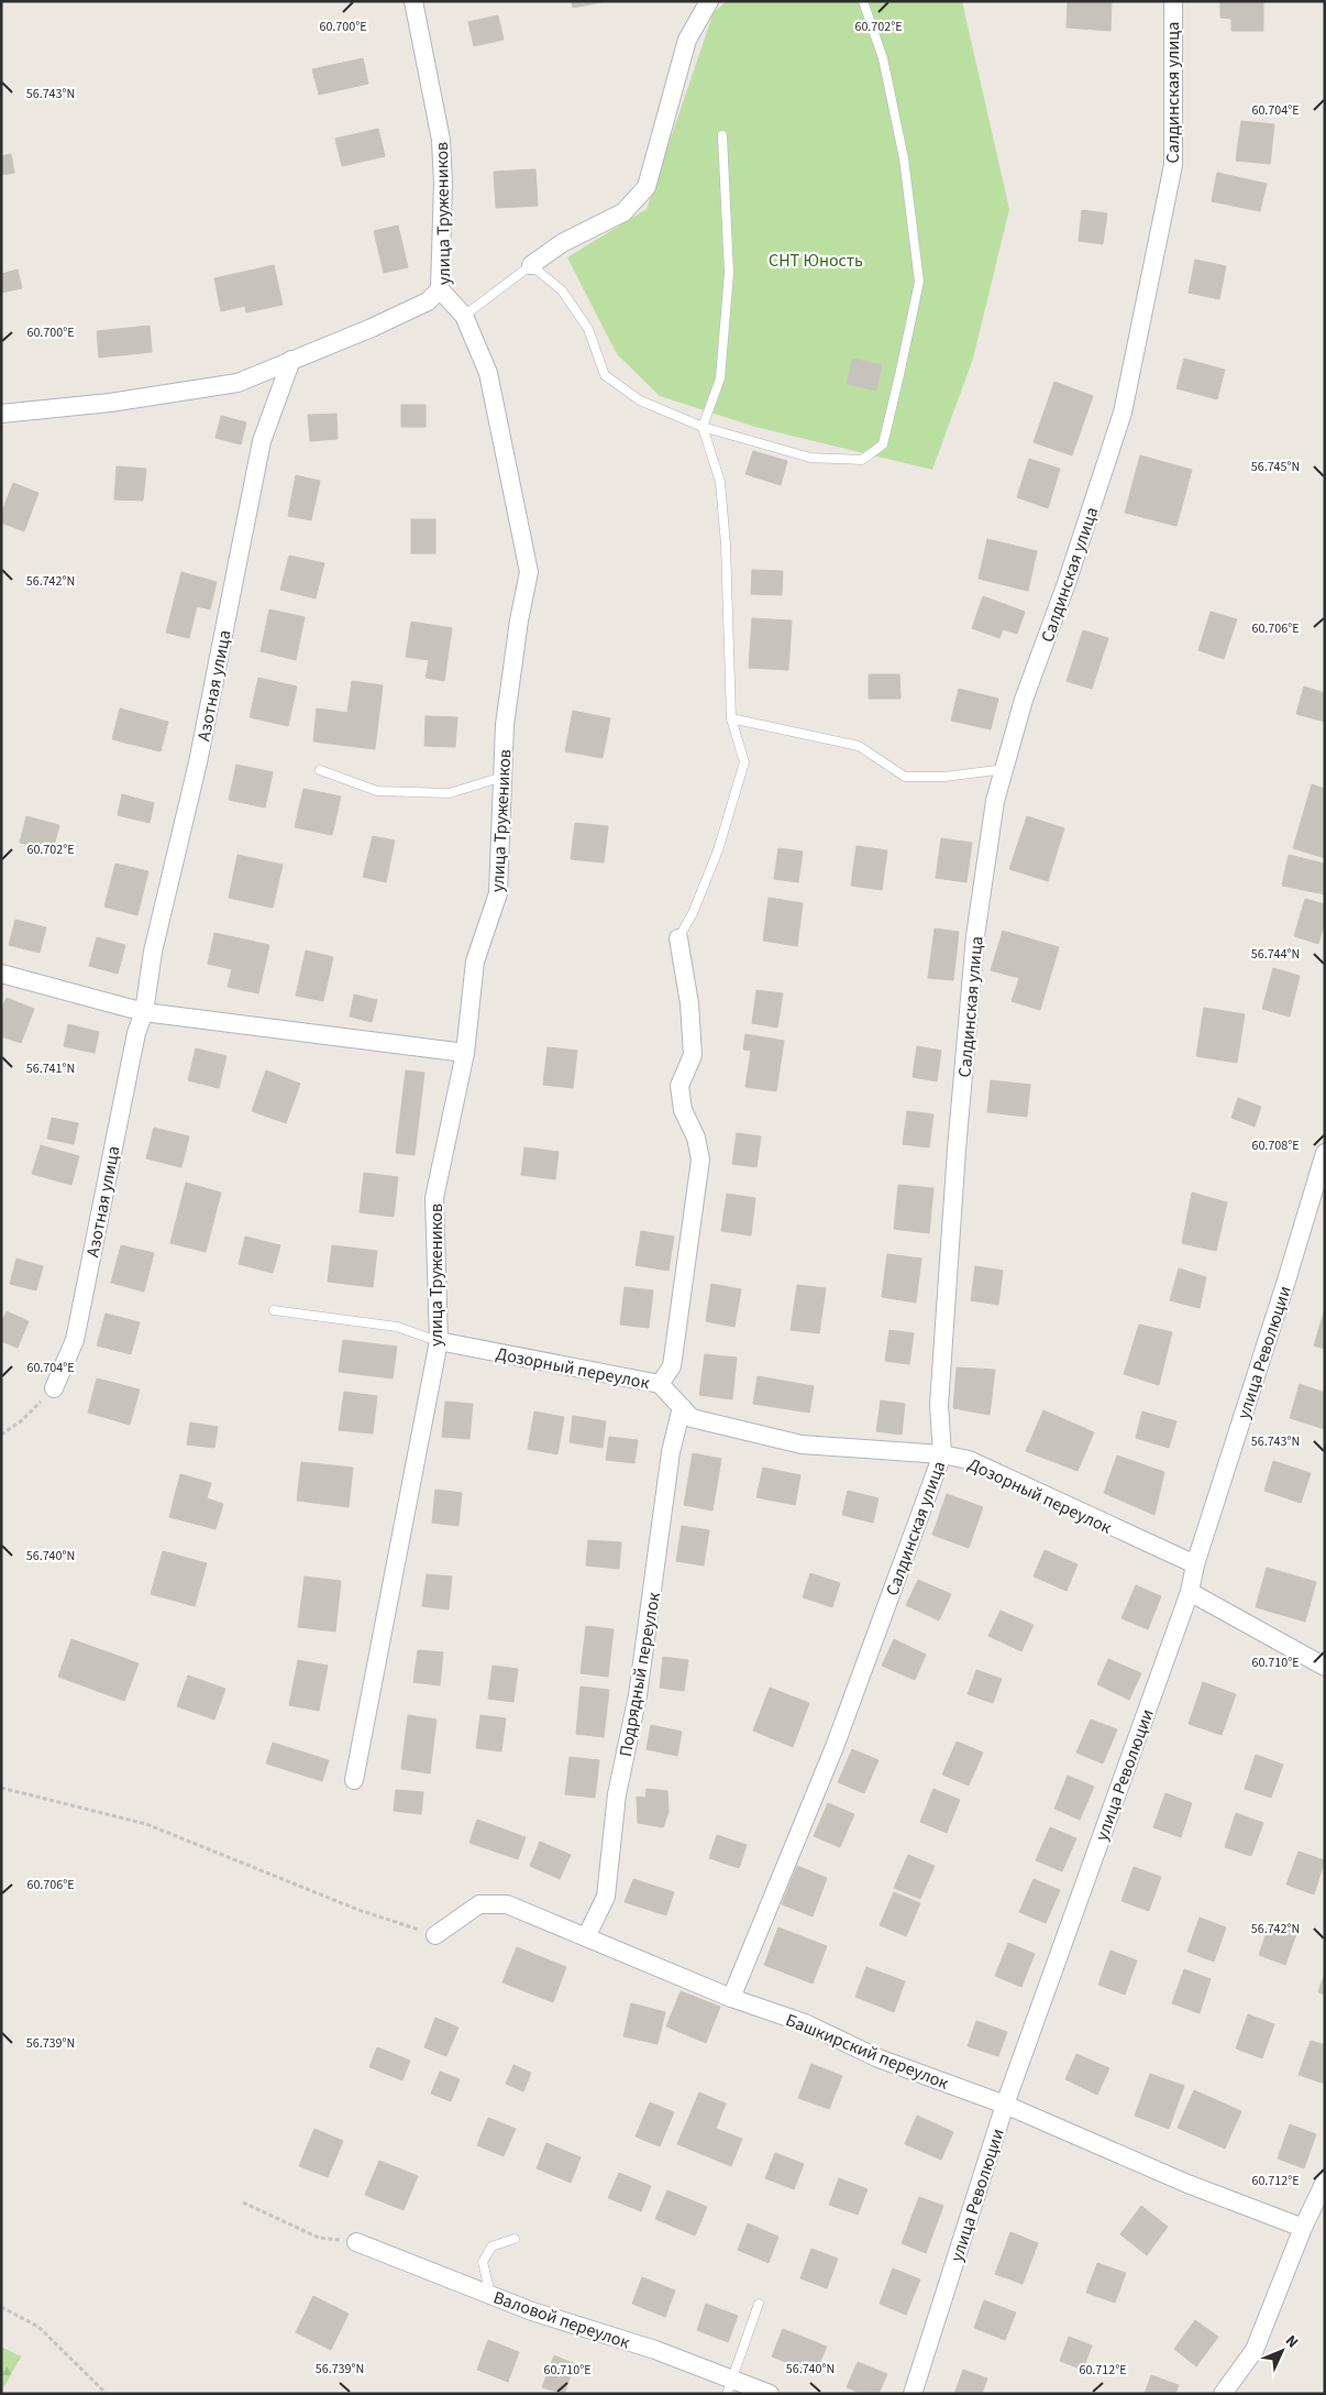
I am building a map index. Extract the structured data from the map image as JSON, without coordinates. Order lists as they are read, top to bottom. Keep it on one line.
{"streets":{"street":["Салдинская улица","улица Тружеников","Азотная улица","улица Революции","Дозорный переулок","Подрядный переулок","Башкирский переулок","Валовой переулок"]},"crossings":[["Салдинская улица","Дозорный переулок"],["Салдинская улица","Башкирский переулок"],["улица Тружеников","Дозорный переулок"],["улица Революции","Дозорный переулок"],["улица Революции","Башкирский переулок"],["Дозорный переулок","Подрядный переулок"],["Подрядный переулок","Башкирский переулок"]],"parks":["СНТ Юность"],"north":"top right","coordinates":["60.700°E","60.702°E","56.743°N","60.704°E","56.745°N","56.742°N","60.706°E","56.744°N","56.741°N","60.708°E","56.740°N","60.710°E","56.739°N","60.712°E"]}
